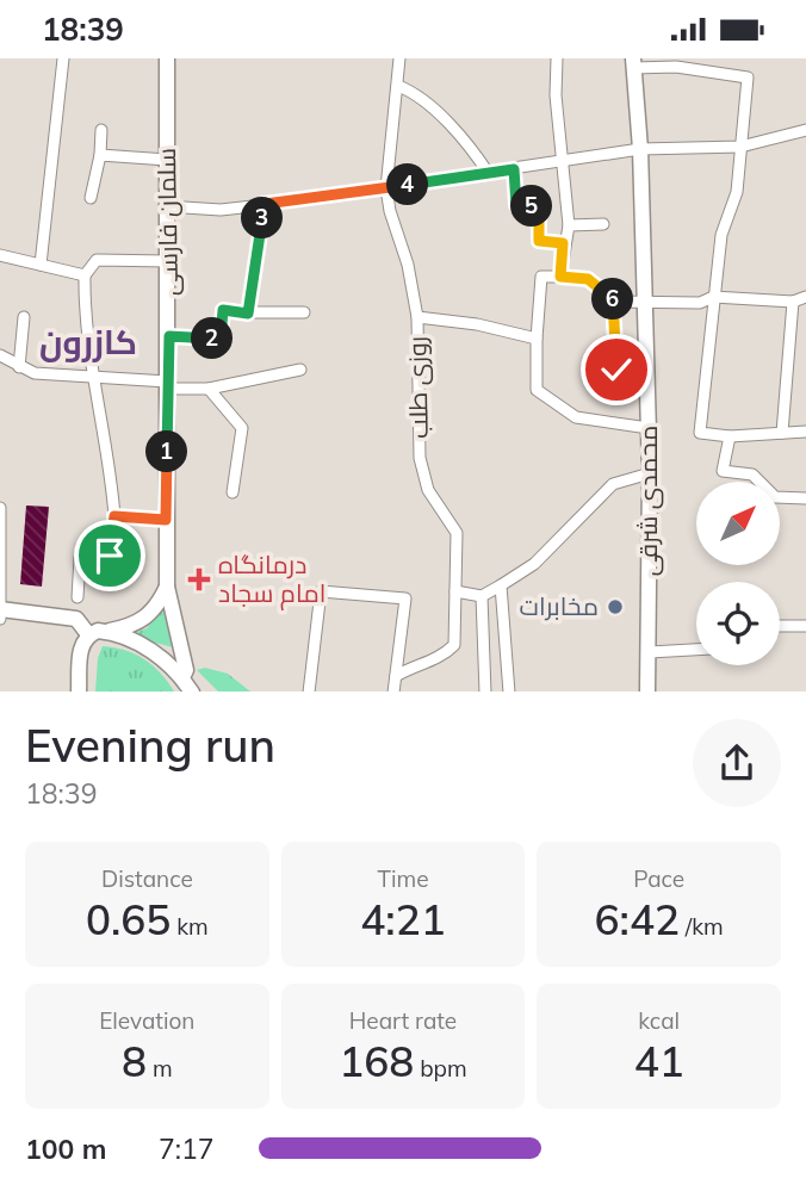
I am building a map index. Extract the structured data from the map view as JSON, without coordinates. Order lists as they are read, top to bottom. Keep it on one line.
{"streets":{"main road":["سلمان فارسی","محمدی شرقی"],"street":["روزی طلب"]},"districts":["کازرون"],"places":{"health":["درمانگاه امام سجاد"],"other":["مخابرات"]},"north":"top right","page":{"status":"18:39","pins":["4","5","3","6","2","1"],"heading":["Evening run","18:39"],"stats":[["Distance","0.65 km"],["Time","4:21"],["Pace","6:42 /km"],["Elevation","8 m"],["Heart rate","168 bpm"],["kcal","41"]],"list":[{"name":"100 m","note":"7:17"}]}}
